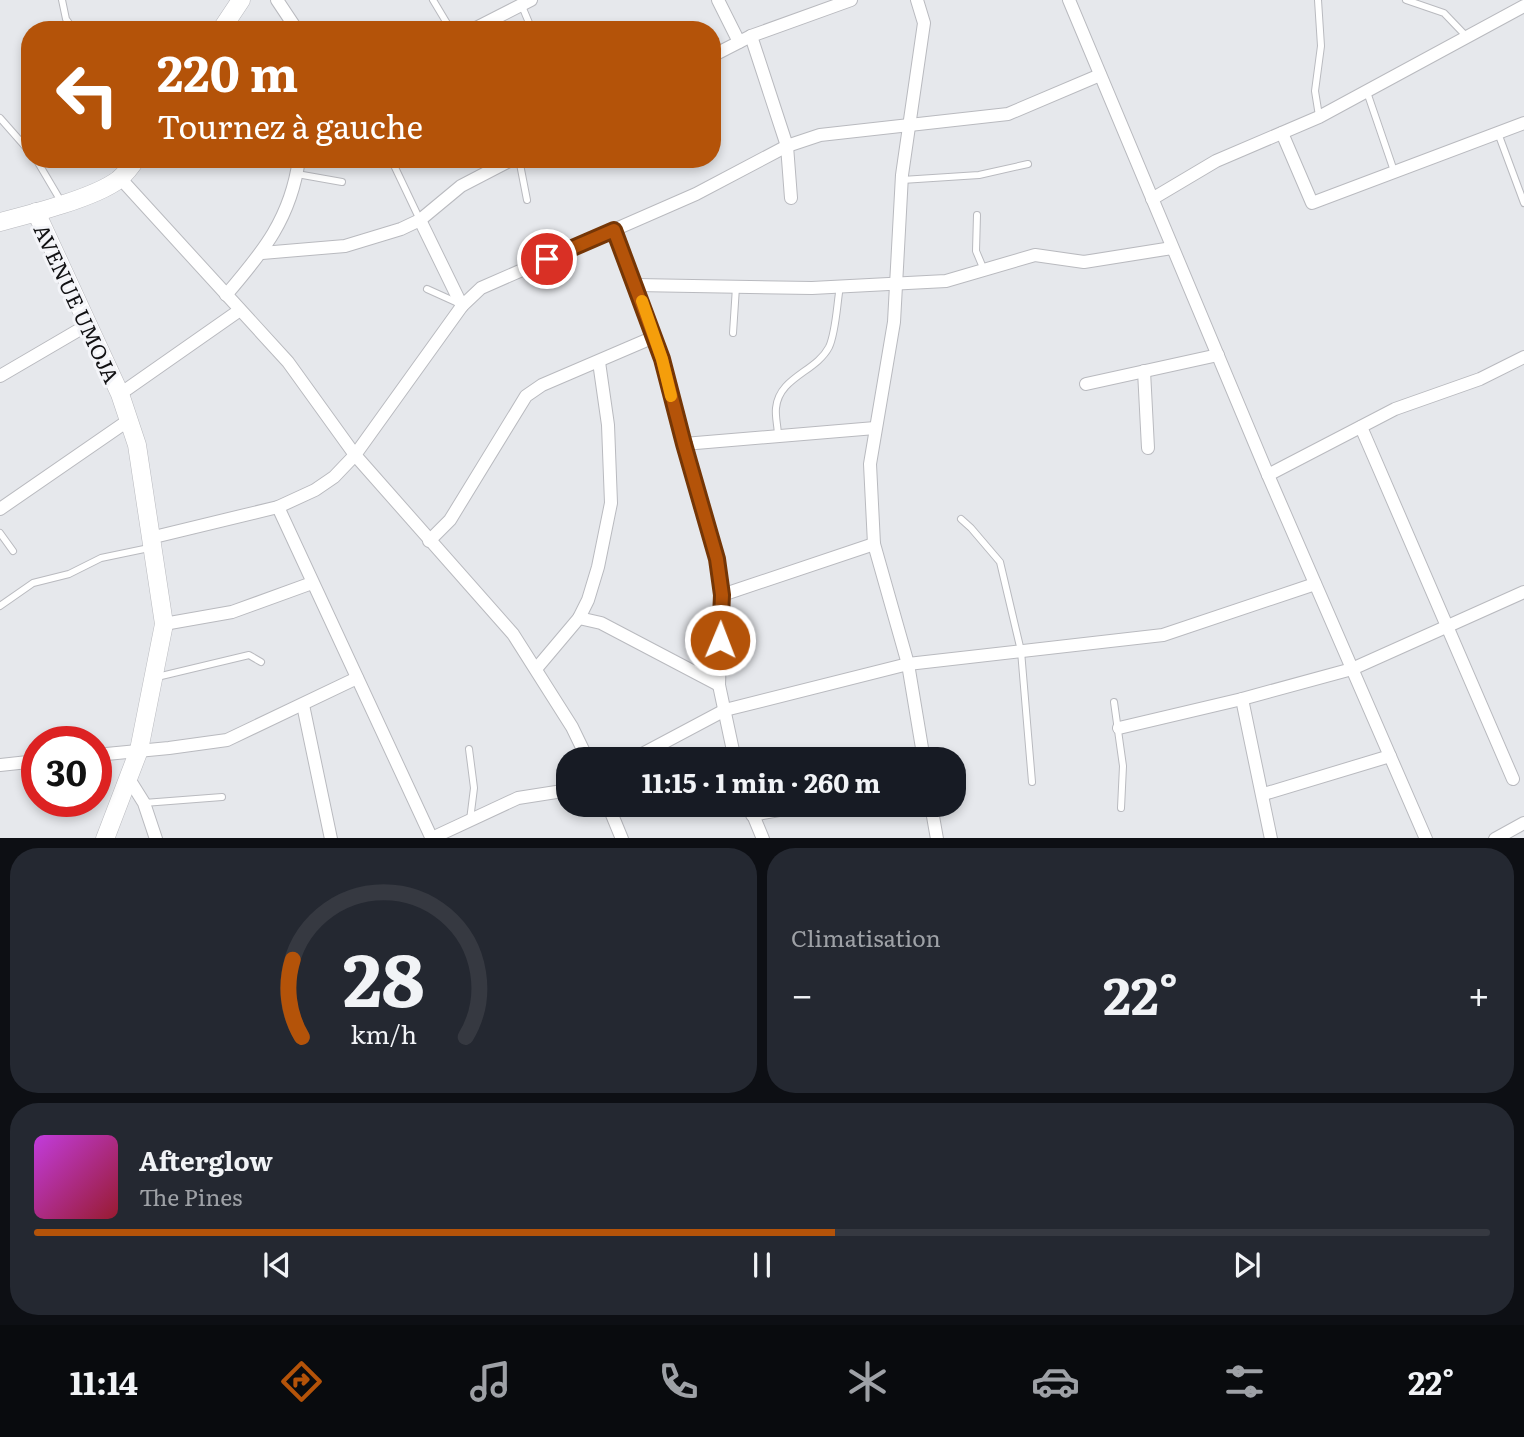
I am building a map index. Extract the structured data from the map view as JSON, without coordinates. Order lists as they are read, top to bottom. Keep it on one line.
{"streets":{"street":["AVENUE UMOJA"]},"page":{"turn":["220 m","Tournez à gauche"],"limit":"30","trip":"11:15 · 1 min · 260 m","tile":"Climatisation","heat":["−","22°","+"],"song":["Afterglow","The Pines"],"tabs":["11:14","22°"],"gauge":["28","km/h"]}}
